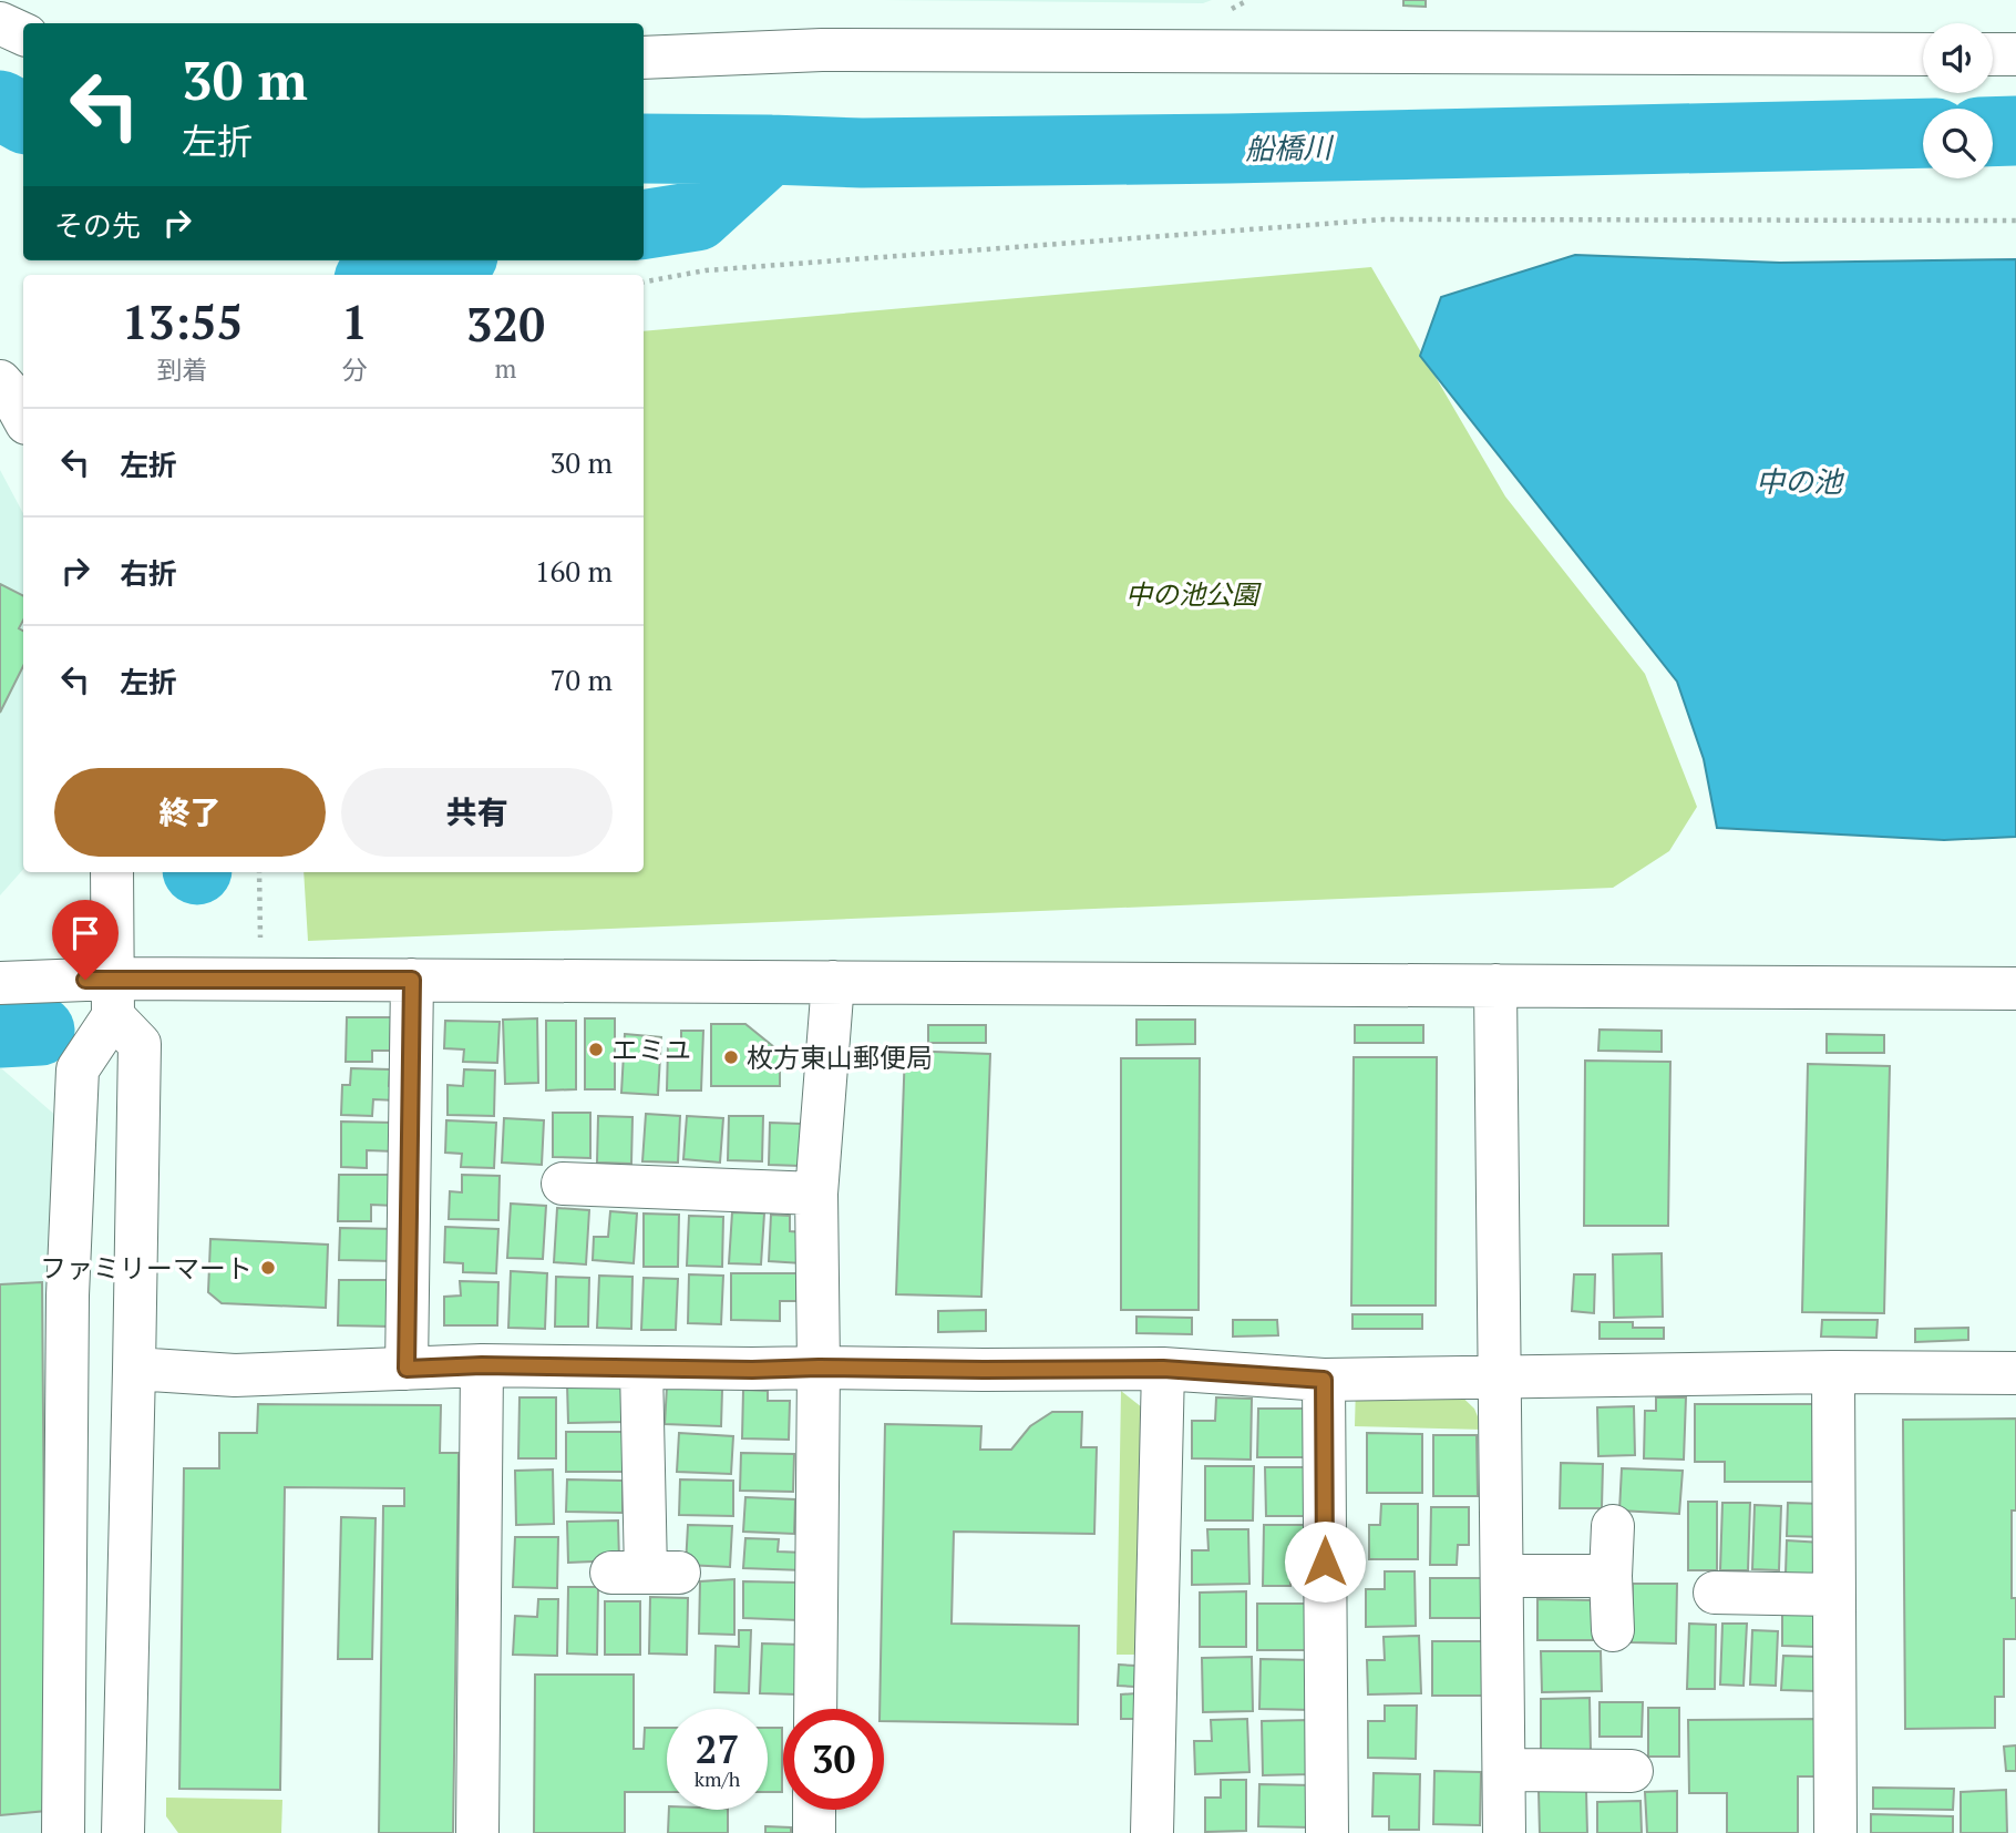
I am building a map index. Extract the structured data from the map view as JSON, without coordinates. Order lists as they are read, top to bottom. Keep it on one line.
{"water":["船橋川","中の池"],"parks":["中の池公園"],"places":["エミユ","枚方東山郵便局","ファミリーマート"],"page":{"turn":["30 m","左折"],"then":"その先","eta":["13:55","到着","1","分","320","m"],"list":[{"name":"左折","value":"30 m"},{"name":"右折","value":"160 m"},{"name":"左折","value":"70 m"}],"buttons":["終了","共有"],"speed":"27 km/h","limit":"30"}}
